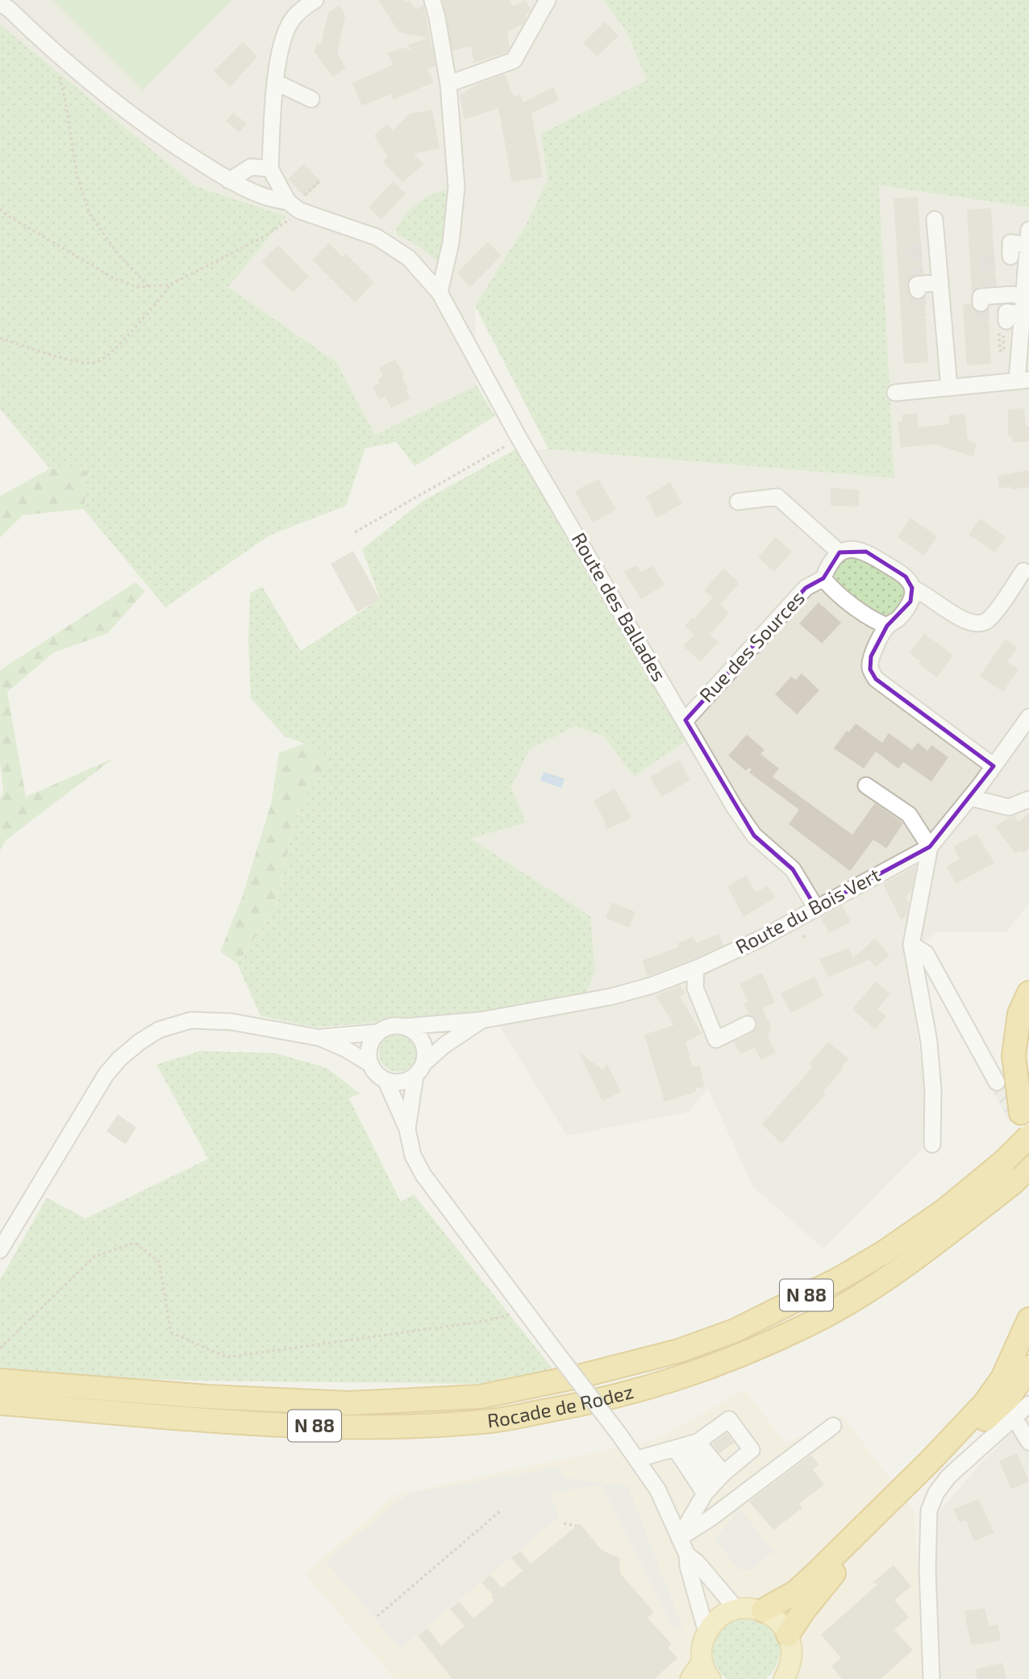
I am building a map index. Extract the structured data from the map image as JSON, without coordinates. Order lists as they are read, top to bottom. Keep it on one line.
{"streets":{"highway":["N 88","Rocade de Rodez"],"street":["Route des Ballades","Rue des Sources","Route du Bois Vert"]},"crossings":[["Route des Ballades","Rue des Sources"],["Route des Ballades","Route du Bois Vert"]]}
